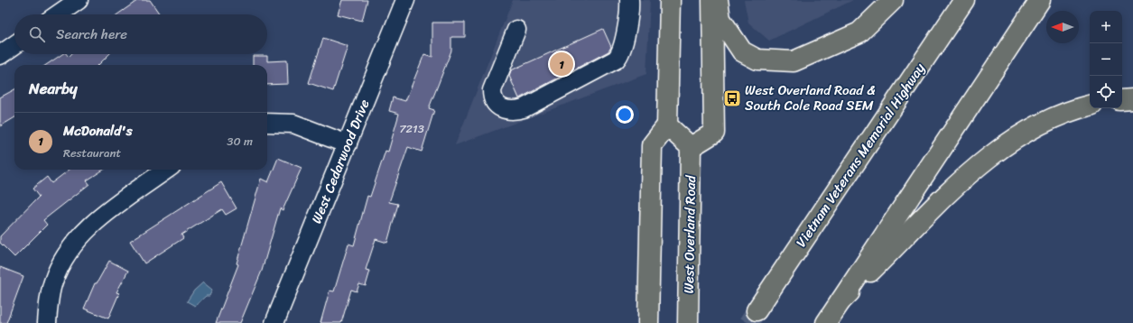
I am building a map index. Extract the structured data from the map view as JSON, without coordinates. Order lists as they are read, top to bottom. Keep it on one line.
{"streets":{"main road":["Vietnam Veterans Memorial Highway","West Overland Road"],"street":["West Cedarwood Drive"]},"places":{"bus stop":["West Overland Road & South Cole Road SEM"]},"house_numbers":["7213"],"north":"left","page":{"map_buttons":["+","−"],"search":"Search here","pins":"1","heading":"Nearby","list":[{"mark":"1","name":"McDonald's","note":"Restaurant","value":"30 m"}]}}
